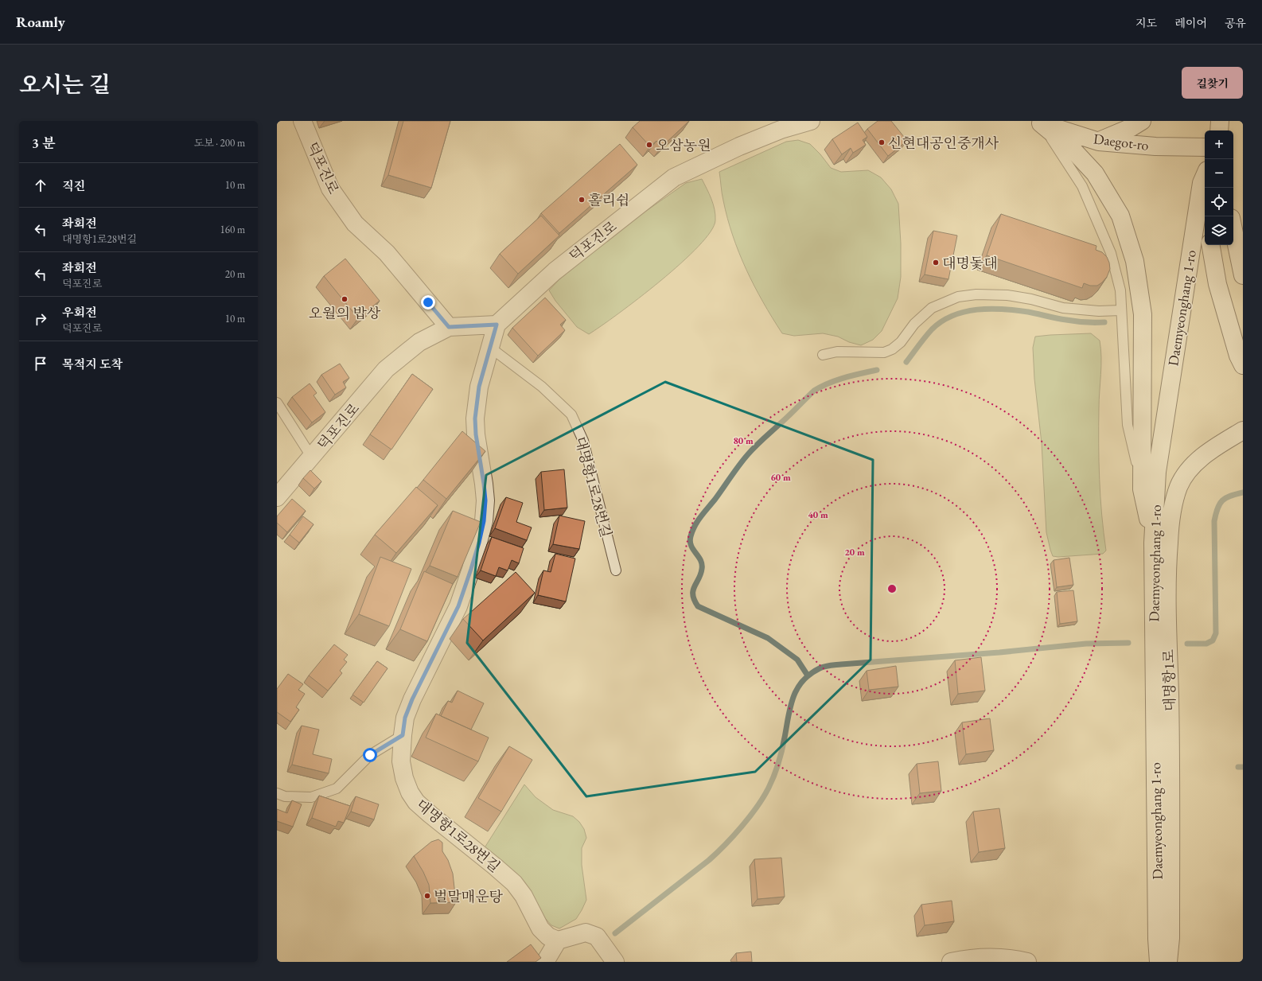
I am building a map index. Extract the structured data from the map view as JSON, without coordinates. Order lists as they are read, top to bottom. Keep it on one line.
{"streets":{"street":["Daegot-ro","덕포진로","Daemyeonghang 1-ro","대명항1로28번길","대명항1로"]},"crossings":[["덕포진로","대명항1로28번길"]],"places":["신현대공인중개사","오삼농원","홀리쉽","대명돛대","오월의 밥상","벌말매운탕"],"page":{"header":"Roamly","nav":["지도","레이어","공유"],"title":"오시는 길","buttons":"길찾기","heading":["3 분","도보 · 200 m"],"map_buttons":["+","−"],"list":[["직진","10 m"],["좌회전","대명항1로28번길","160 m"],["좌회전","덕포진로","20 m"],["우회전","덕포진로","10 m"],"목적지 도착"]},"rings":["80 m","60 m","40 m","20 m"]}
